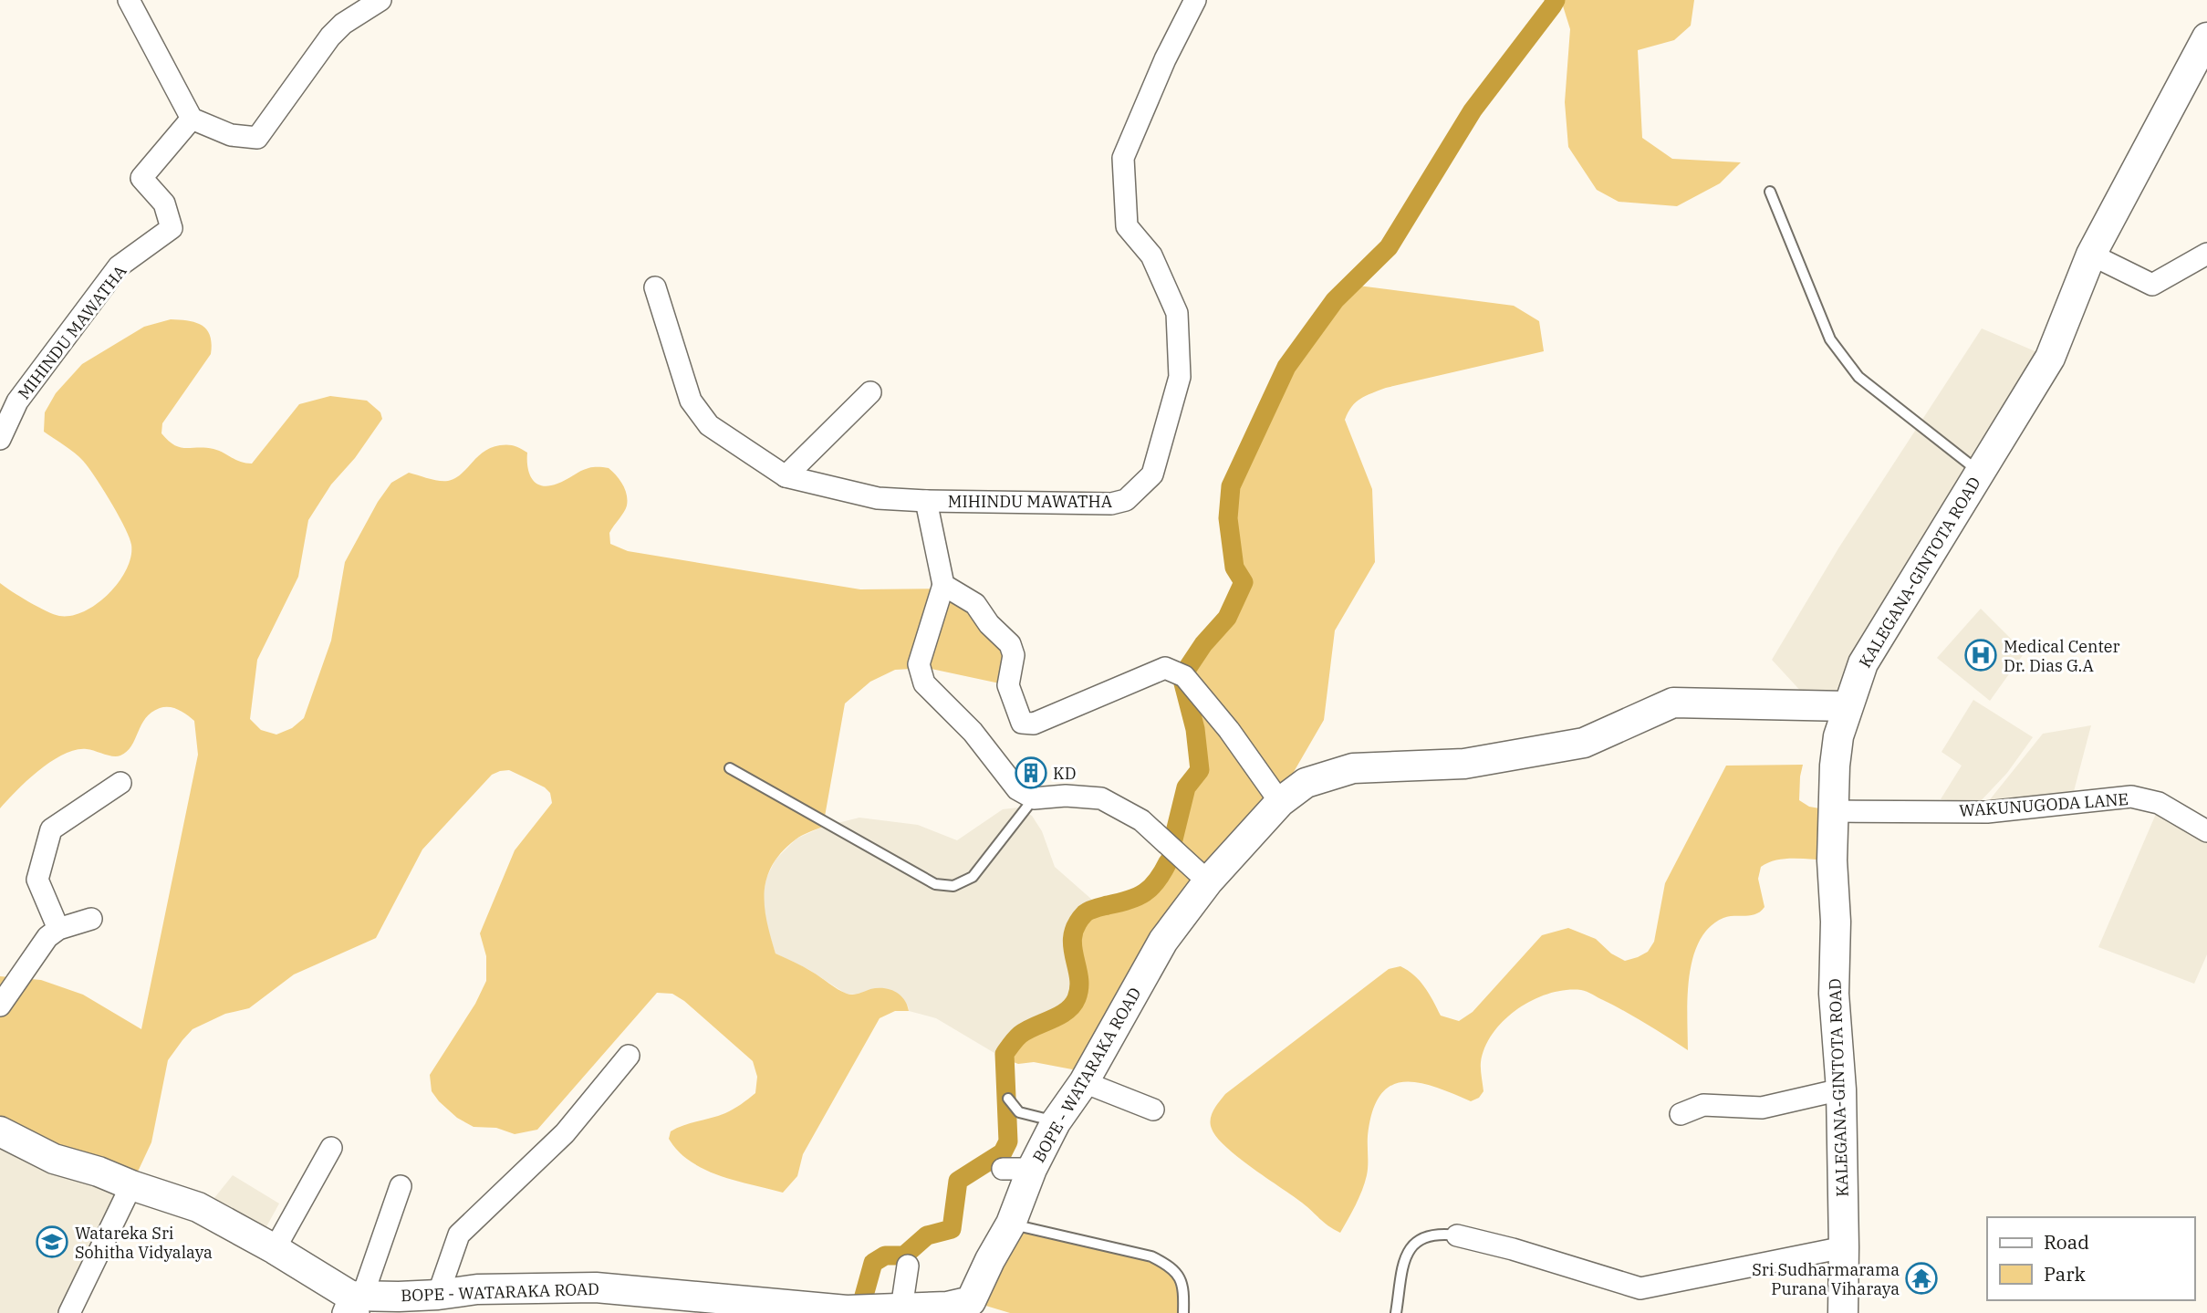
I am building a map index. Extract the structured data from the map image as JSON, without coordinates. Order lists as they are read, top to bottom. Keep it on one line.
{"streets":{"street":["MIHINDU MAWATHA","KALEGANA-GINTOTA ROAD","WAKUNUGODA LANE","BOPE - WATARAKA ROAD"]},"crossings":[["KALEGANA-GINTOTA ROAD","WAKUNUGODA LANE"],["KALEGANA-GINTOTA ROAD","BOPE - WATARAKA ROAD"]],"places":{"hospital":["Medical Center Dr. Dias G.A"],"building":["KD"],"school or university":["Watareka Sri Sohitha Vidyalaya"],"temple":["Sri Sudharmarama Purana Viharaya"]},"legend":["Road","Park"]}
